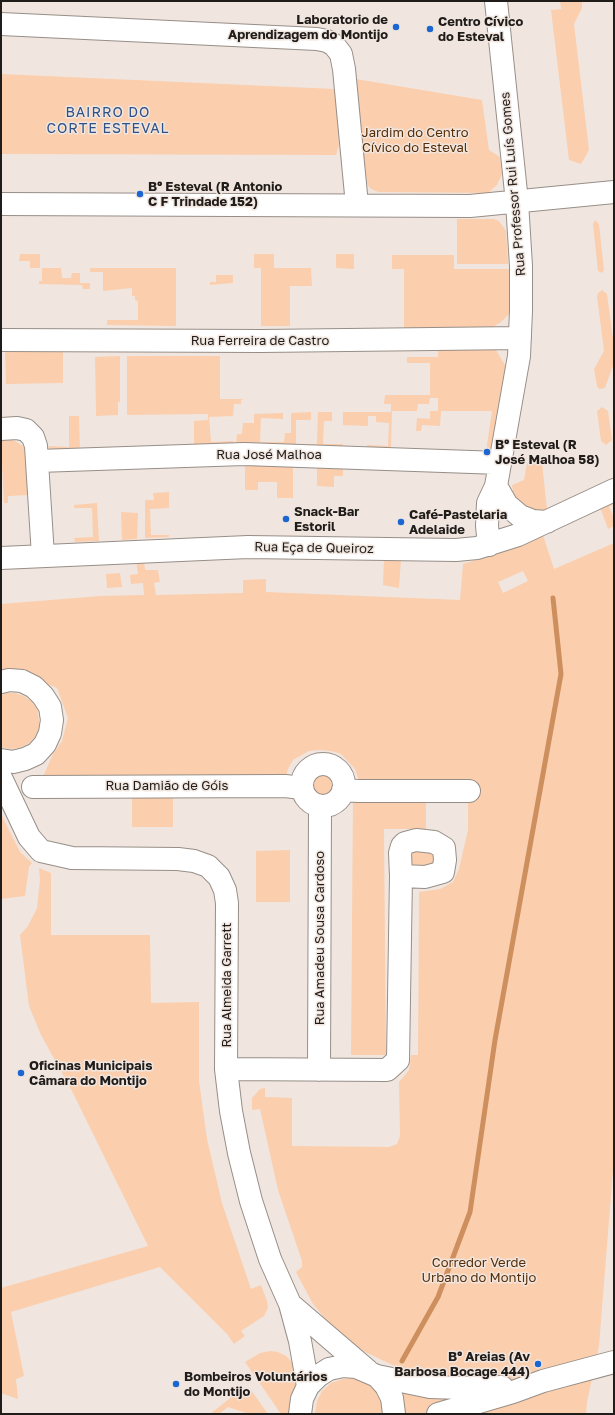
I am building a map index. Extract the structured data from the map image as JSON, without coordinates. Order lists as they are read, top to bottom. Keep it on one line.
{"streets":{"street":["Rua Professor Rui Luís Gomes","Rua Ferreira de Castro","Rua José Malhoa","Rua Eça de Queiroz","Rua Damião de Góis","Rua Amadeu Sousa Cardoso","Rua Almeida Garrett"]},"crossings":[["Rua Professor Rui Luís Gomes","Rua Ferreira de Castro"],["Rua Professor Rui Luís Gomes","Rua José Malhoa"],["Rua Professor Rui Luís Gomes","Rua Eça de Queiroz"],["Rua Damião de Góis","Rua Amadeu Sousa Cardoso"]],"districts":["BAIRRO DO CORTE ESTEVAL"],"parks":["Jardim do Centro Cívico do Esteval","Corredor Verde Urbano do Montijo"],"places":["Laboratorio de Aprendizagem do Montijo","Centro Cívico do Esteval","Bº Esteval (R Antonio C F Trindade 152)","Bº Esteval (R José Malhoa 58)","Snack-Bar Estoril","Café-Pastelaria Adelaide","Oficinas Municipais Câmara do Montijo","Bº Areias (Av Barbosa Bocage 444)","Bombeiros Voluntários do Montijo"]}
